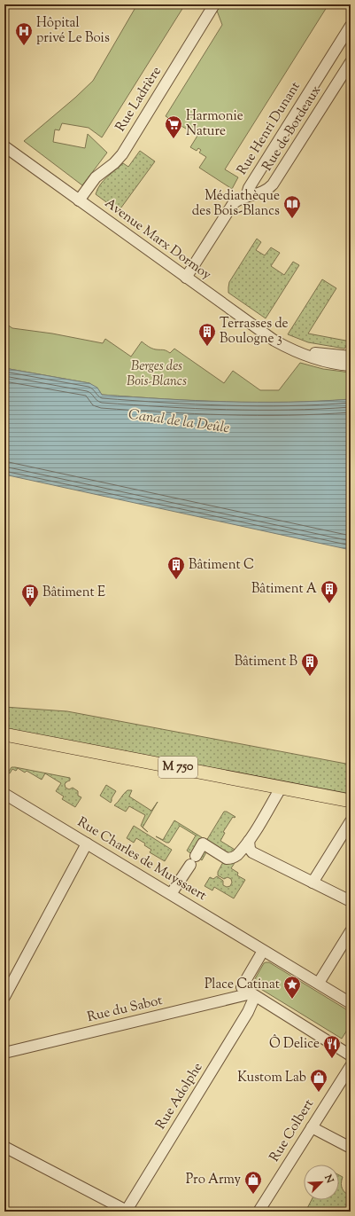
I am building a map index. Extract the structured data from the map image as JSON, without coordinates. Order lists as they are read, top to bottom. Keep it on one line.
{"streets":{"main road":["M 750"],"street":["Rue Ladrière","Rue Henri Dunant","Rue de Bordeaux","Avenue Marx Dormoy","Rue Charles de Muyssaert","Rue du Sabot","Rue Adolphe","Rue Colbert"]},"crossings":[["Rue Ladrière","Avenue Marx Dormoy"],["Rue Henri Dunant","Rue de Bordeaux"],["Rue Henri Dunant","Avenue Marx Dormoy"],["Rue du Sabot","Rue Adolphe"]],"water":["Canal de la Deûle"],"parks":["Berges des Bois-Blancs"],"places":{"hospital":["Hôpital privé Le Bois"],"supermarket":["Harmonie Nature"],"library":["Médiathèque des Bois-Blancs"],"building":["Terrasses de Boulogne 3","Bâtiment C","Bâtiment A","Bâtiment E","Bâtiment B"],"place":["Place Catinat"],"restaurant":["Ô Delice"],"shop":["Kustom Lab","Pro Army"]},"north":"top right"}
